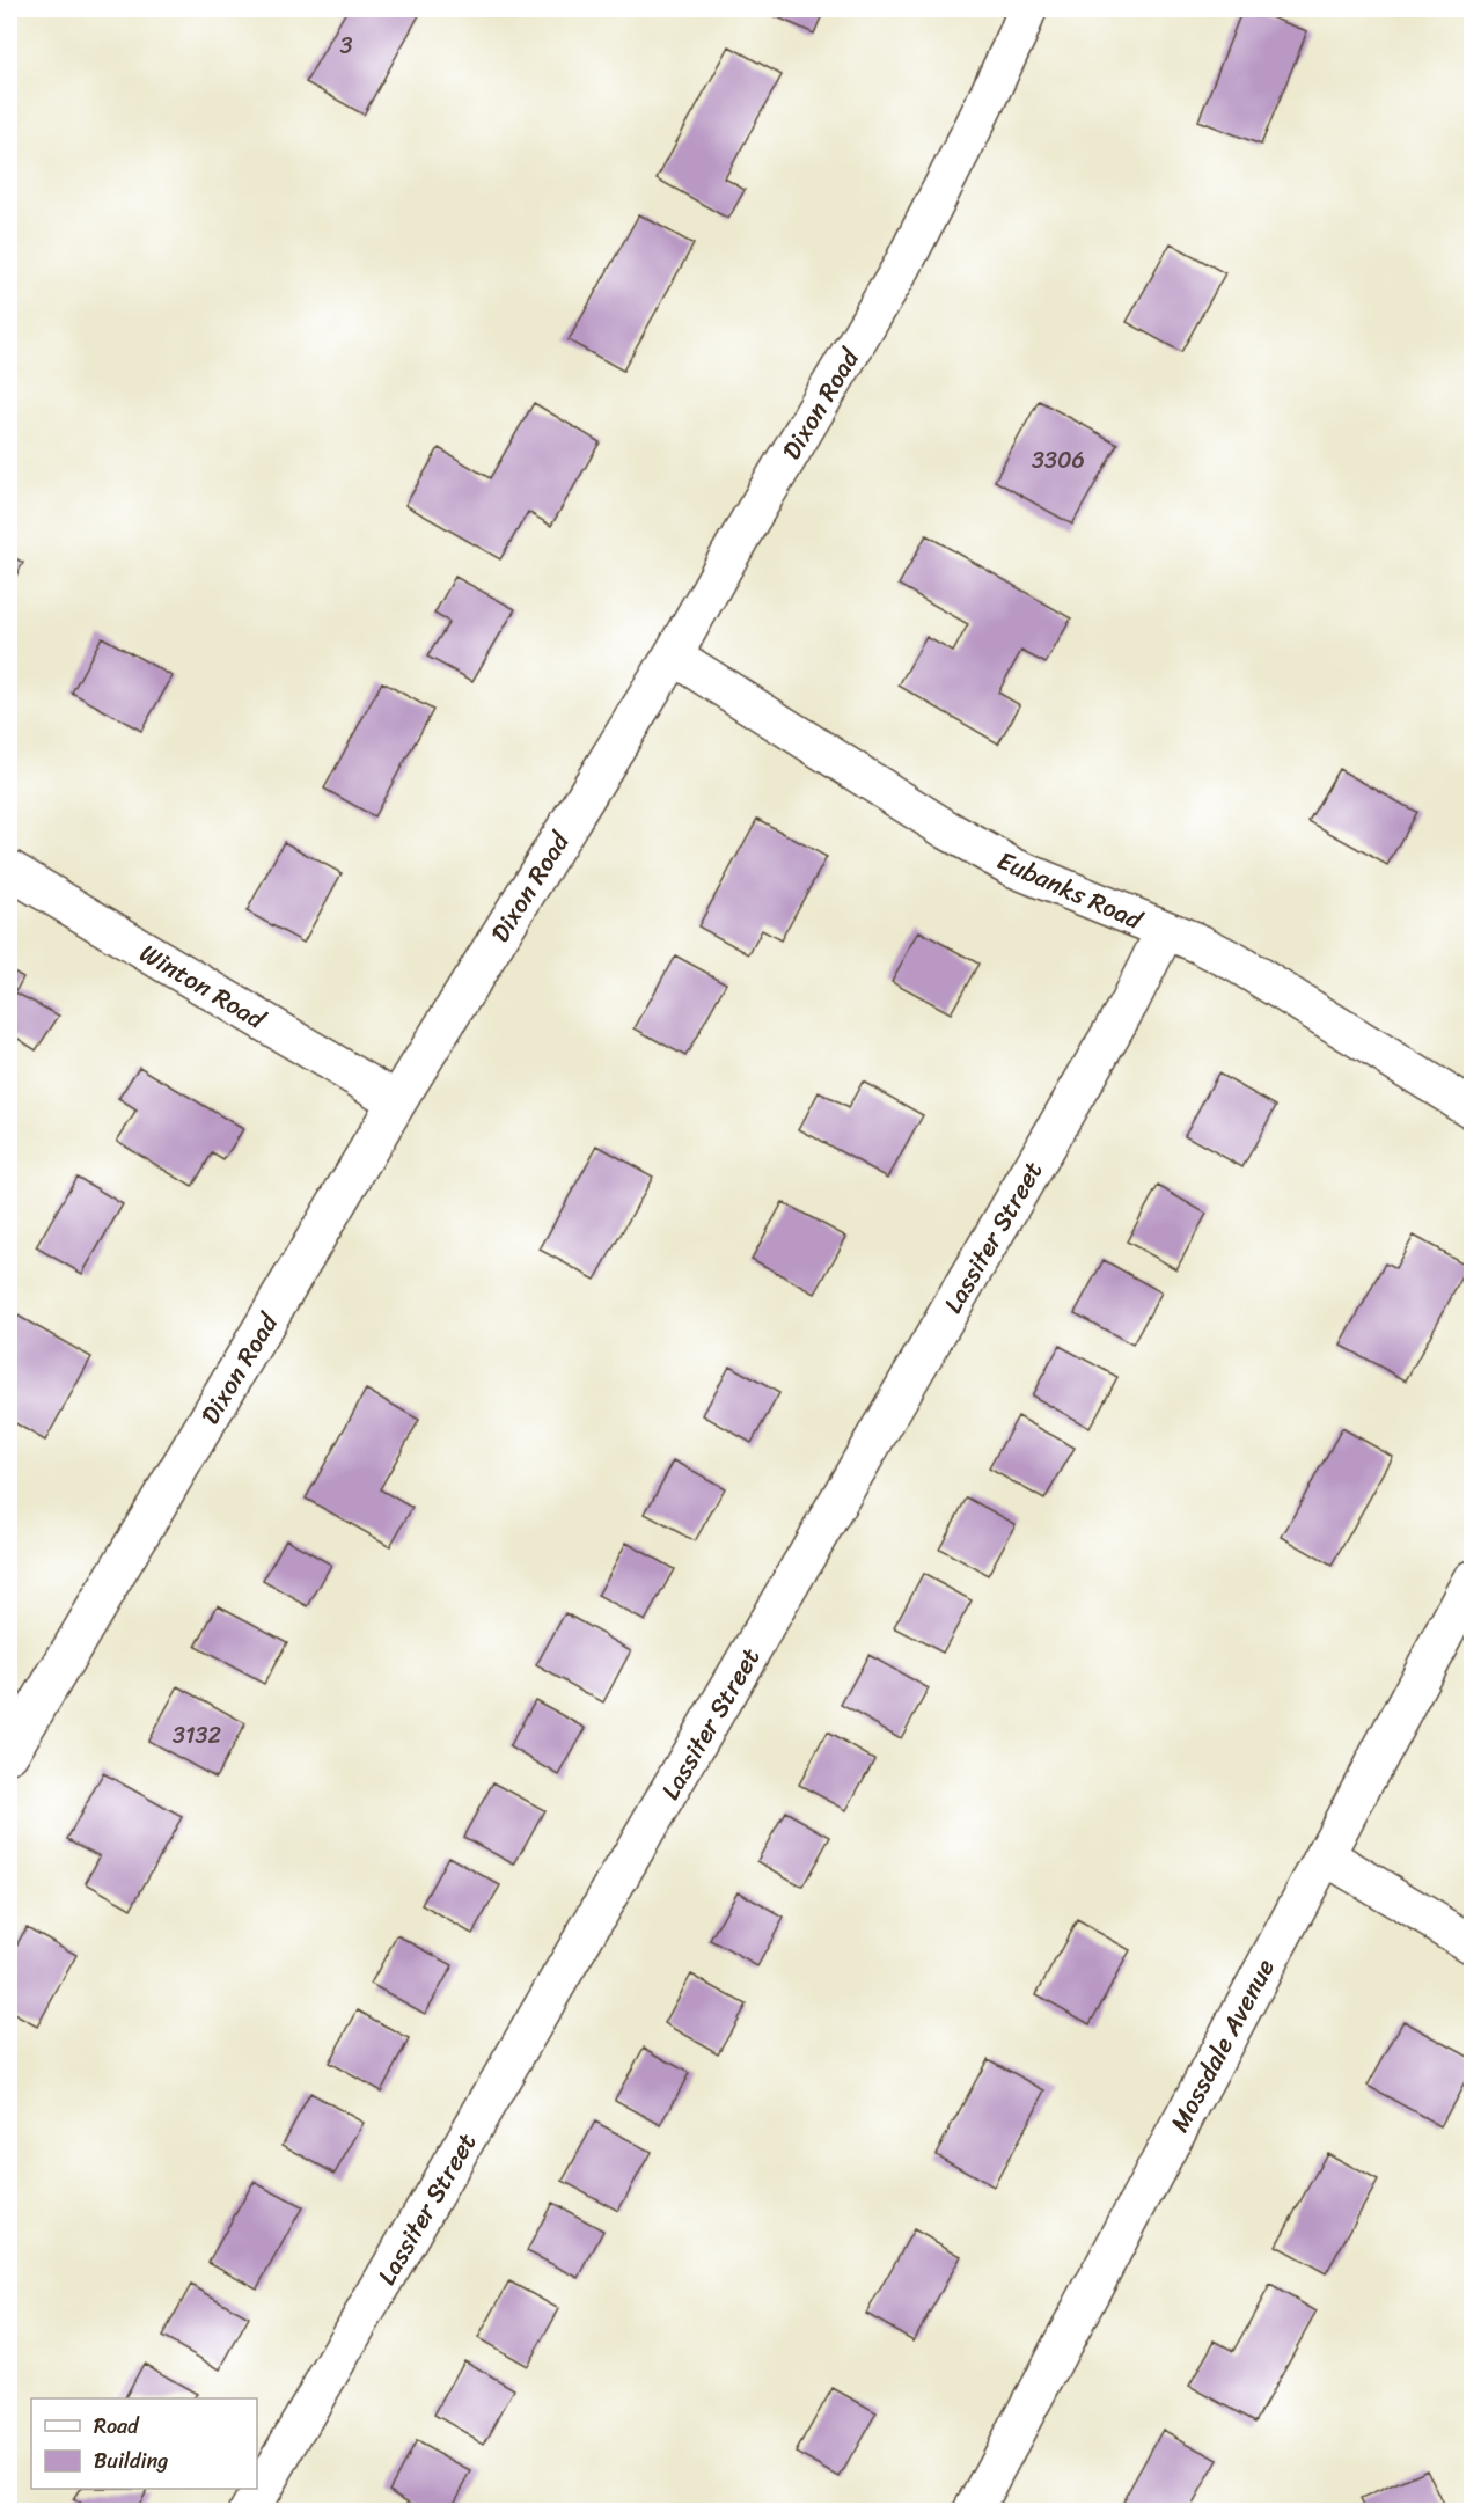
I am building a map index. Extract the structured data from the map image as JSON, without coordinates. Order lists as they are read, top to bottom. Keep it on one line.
{"streets":{"street":["Dixon Road","Eubanks Road","Winton Road","Lassiter Street","Mossdale Avenue"]},"crossings":[["Dixon Road","Eubanks Road"],["Dixon Road","Winton Road"],["Eubanks Road","Lassiter Street"]],"house_numbers":["3","3306","3132"],"legend":["Road","Building"]}
